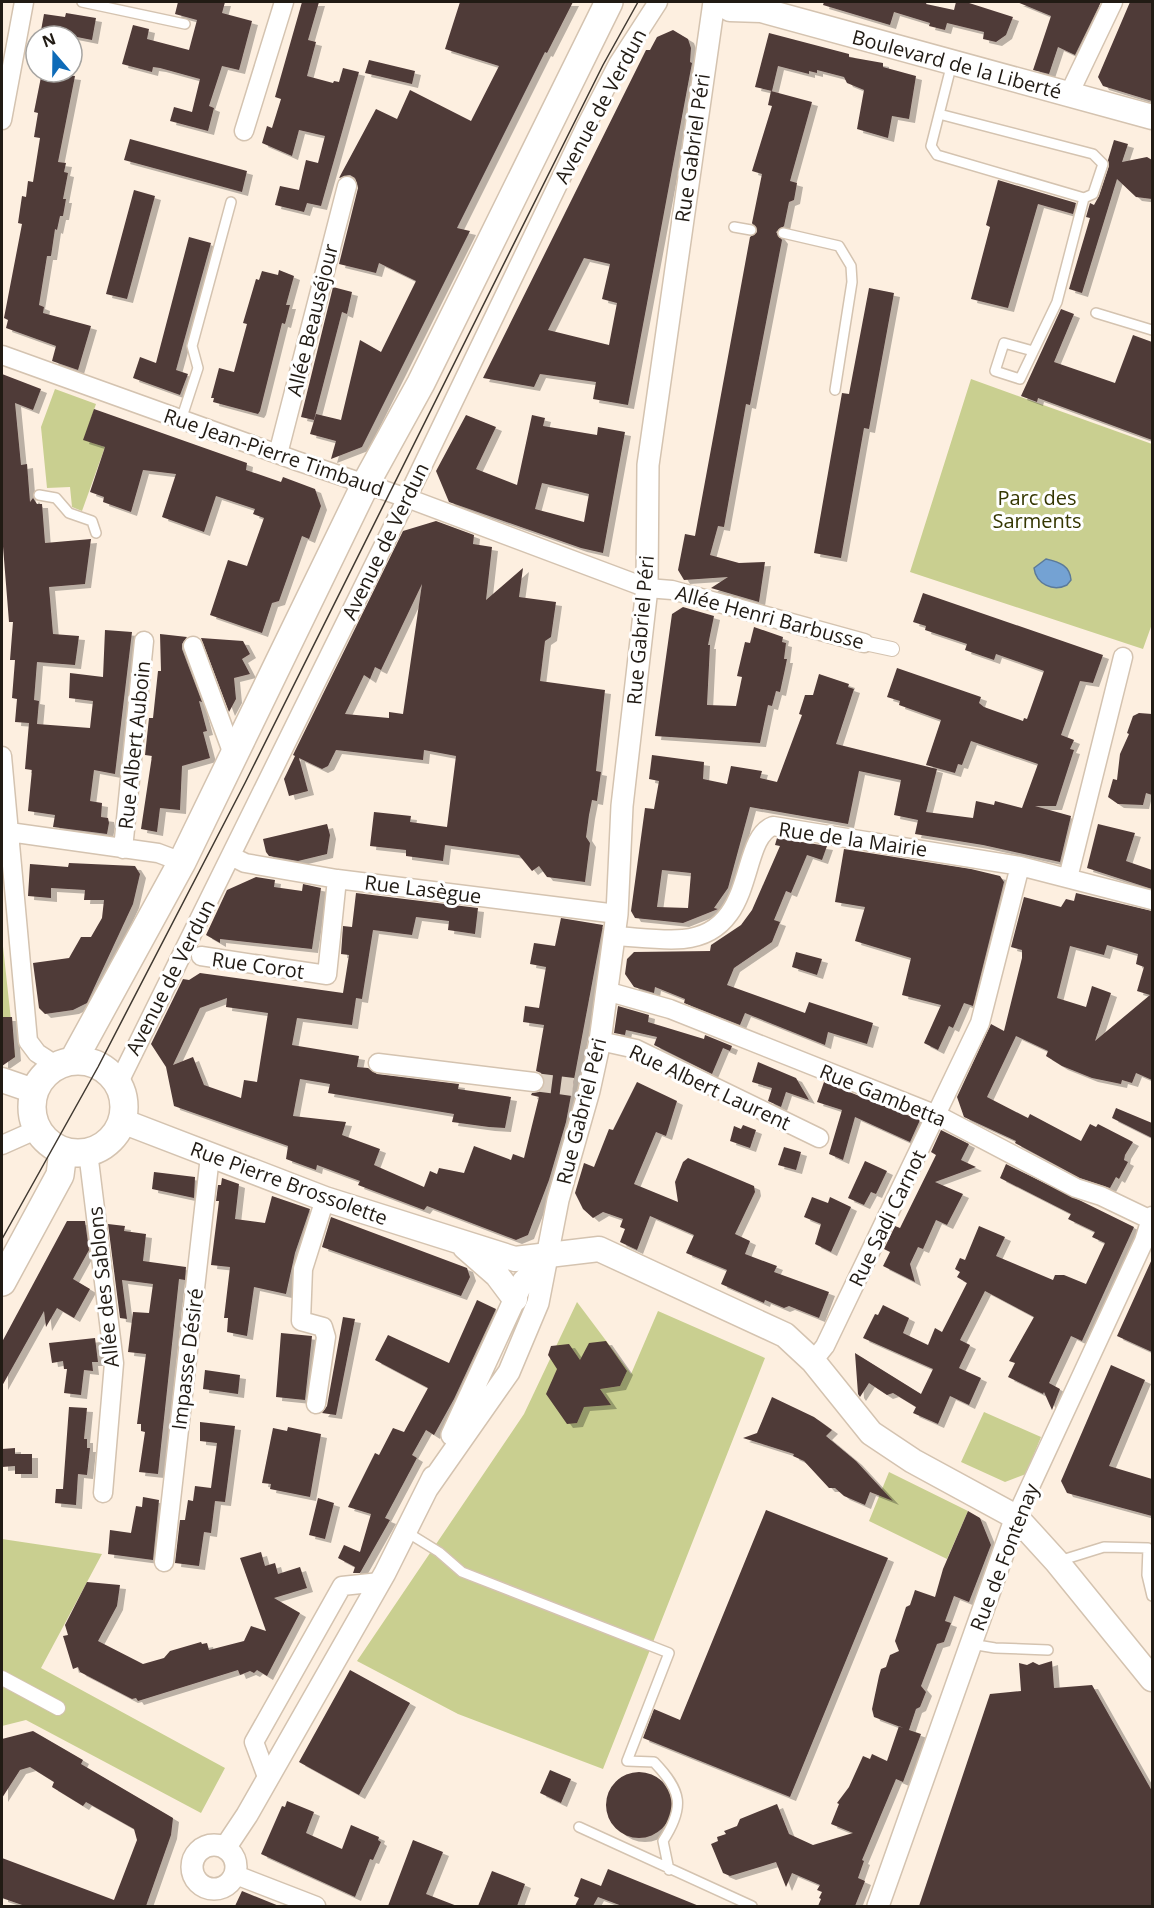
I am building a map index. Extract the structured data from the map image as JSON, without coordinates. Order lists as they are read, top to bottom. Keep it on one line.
{"streets":{"main road":["Boulevard de la Liberté","Avenue de Verdun","Rue Pierre Brossolette"],"street":["Rue Gabriel Péri","Allée Beauséjour","Rue Jean-Pierre Timbaud","Allée Henri Barbusse","Rue Albert Auboin","Rue de la Mairie","Rue Lasègue","Rue Corot","Rue Albert Laurent","Rue Gambetta","Rue Sadi Carnot","Allée des Sablons","Impasse Désiré","Rue de Fontenay"]},"crossings":[["Boulevard de la Liberté","Rue Gabriel Péri"],["Avenue de Verdun","Rue Jean-Pierre Timbaud"],["Avenue de Verdun","Rue Lasègue"],["Avenue de Verdun","Rue Pierre Brossolette"],["Avenue de Verdun","Allée des Sablons"],["Rue Gabriel Péri","Rue Jean-Pierre Timbaud"],["Rue Gabriel Péri","Allée Henri Barbusse"],["Rue Gabriel Péri","Rue de la Mairie"],["Rue Gabriel Péri","Rue Lasègue"],["Rue Gabriel Péri","Rue Albert Laurent"],["Rue Gabriel Péri","Rue Gambetta"],["Rue Gabriel Péri","Rue Pierre Brossolette"],["Allée Beauséjour","Rue Jean-Pierre Timbaud"],["Rue Jean-Pierre Timbaud","Allée Henri Barbusse"],["Rue de la Mairie","Rue Sadi Carnot"],["Rue Lasègue","Rue Corot"],["Rue Gambetta","Rue Sadi Carnot"],["Rue Gambetta","Rue de Fontenay"],["Rue Pierre Brossolette","Rue Sadi Carnot"],["Rue Pierre Brossolette","Allée des Sablons"],["Rue Pierre Brossolette","Impasse Désiré"],["Rue Pierre Brossolette","Rue de Fontenay"]],"parks":["Parc des Sarments"],"north":"top"}
